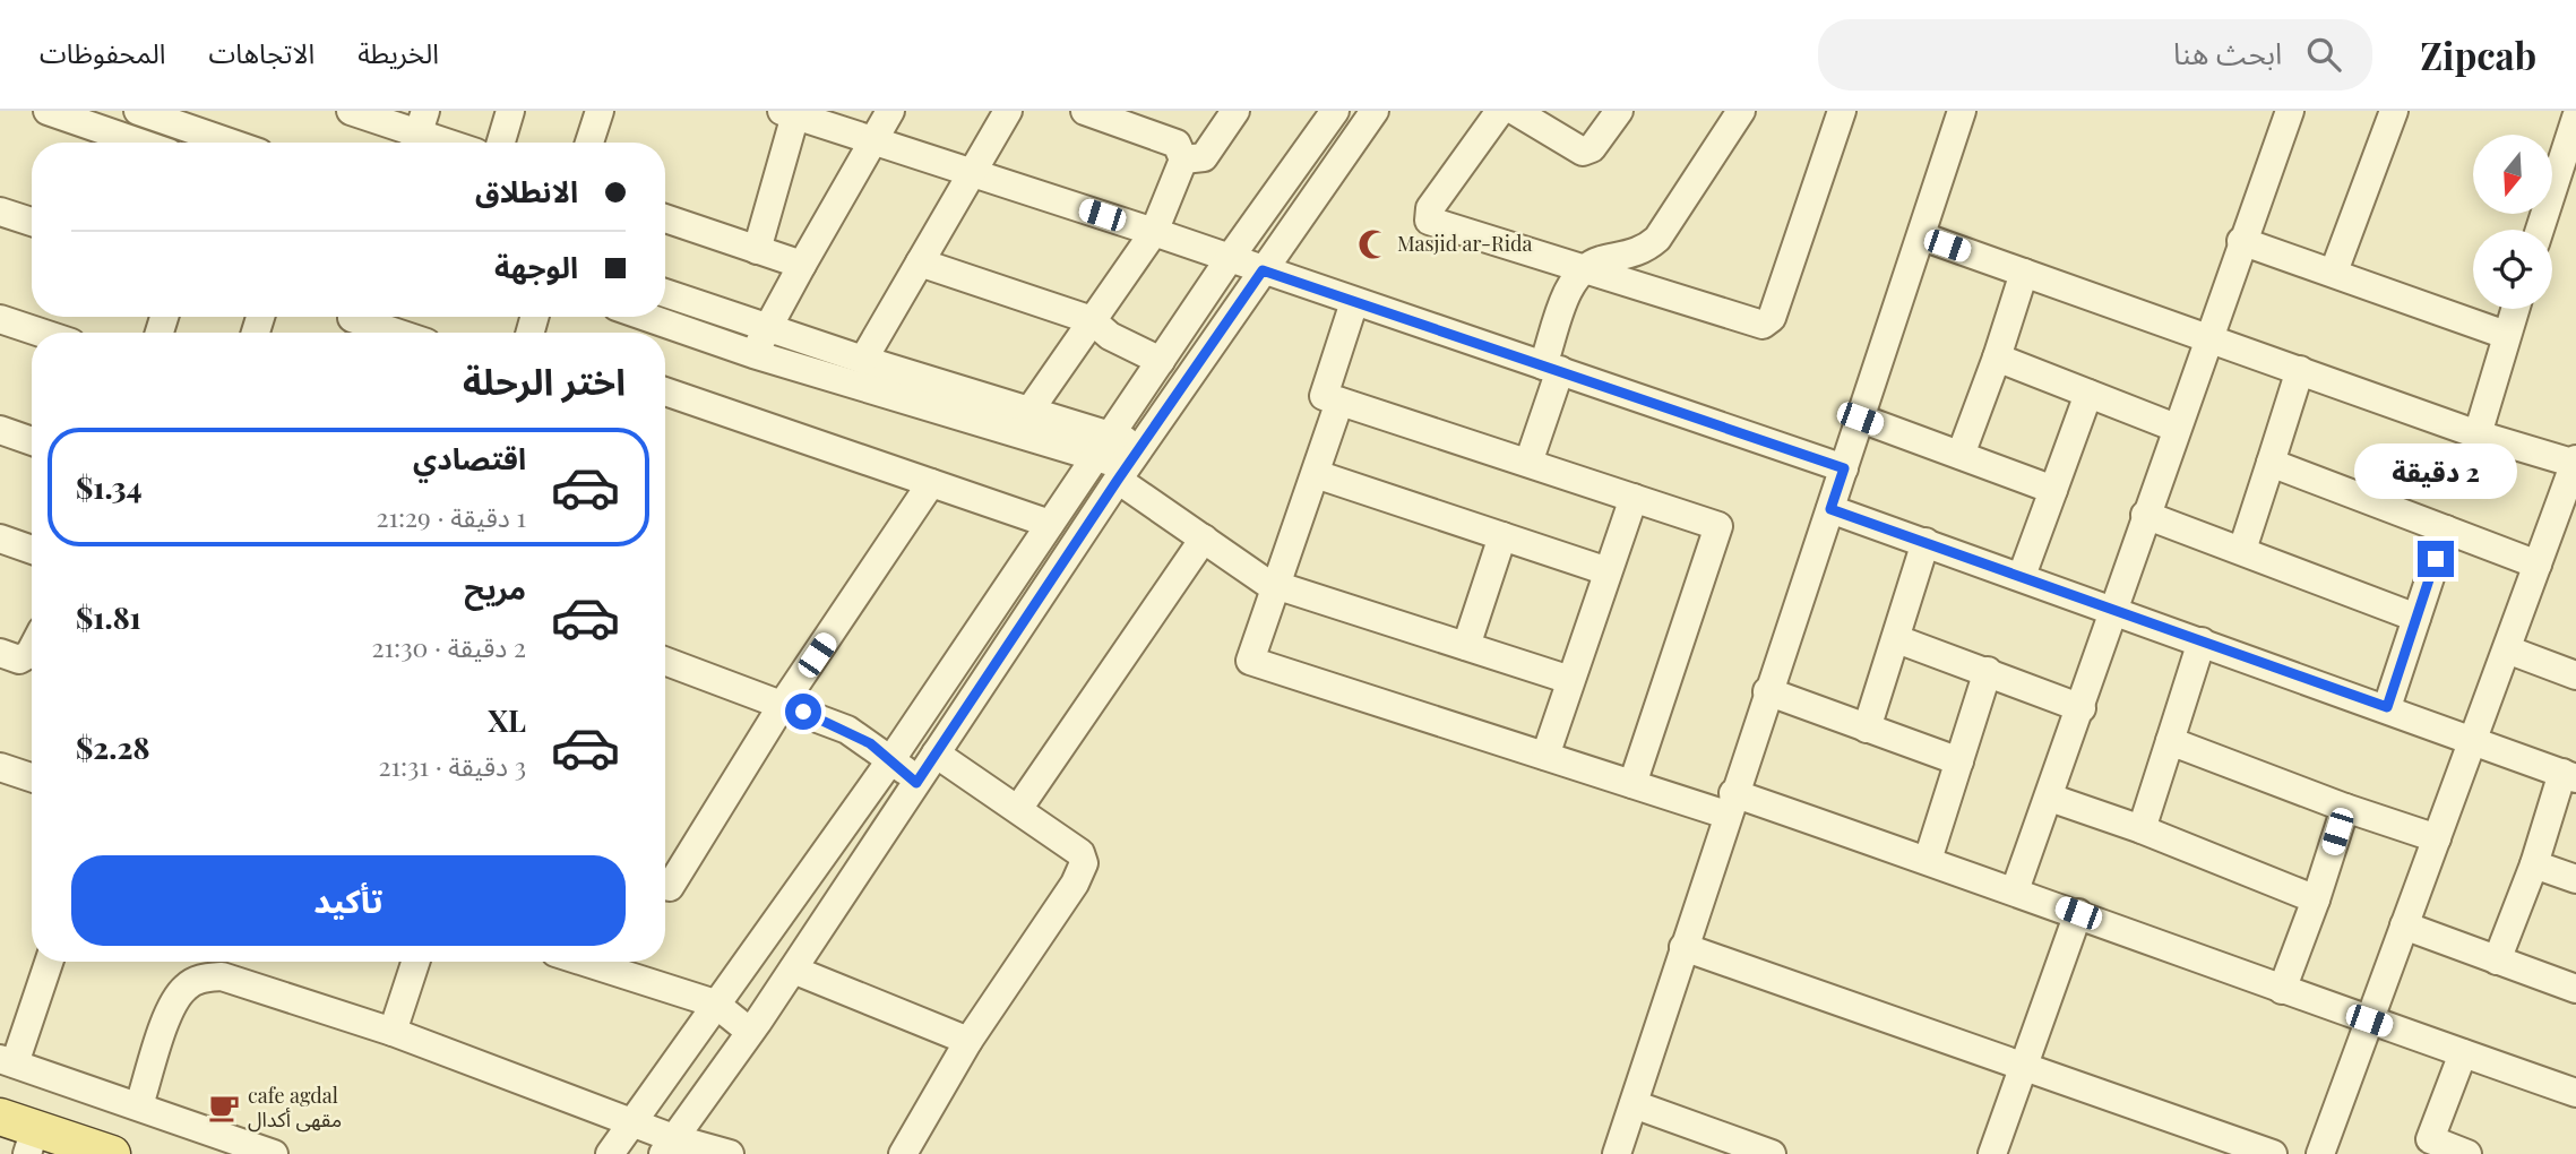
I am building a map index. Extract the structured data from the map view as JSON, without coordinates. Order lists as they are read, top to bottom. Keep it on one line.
{"places":{"mosque":["Masjid ar-Rida"],"cafe":["cafe agdal مقهى أكدال"]},"north":"bottom","page":{"header":"Zipcab","search":"ابحث هنا","nav":["الخريطة","الاتجاهات","المحفوظات"],"banner":["الانطلاق","الوجهة"],"heading":"اختر الرحلة","list":[{"name":"اقتصادي","note":"1 دقيقة · 21:29","value":"$1.34"},{"name":"مريح","note":"2 دقيقة · 21:30","value":"$1.81"},{"name":"XL","note":"3 دقيقة · 21:31","value":"$2.28"}],"bubble":"2 دقيقة","buttons":"تأكيد"}}
